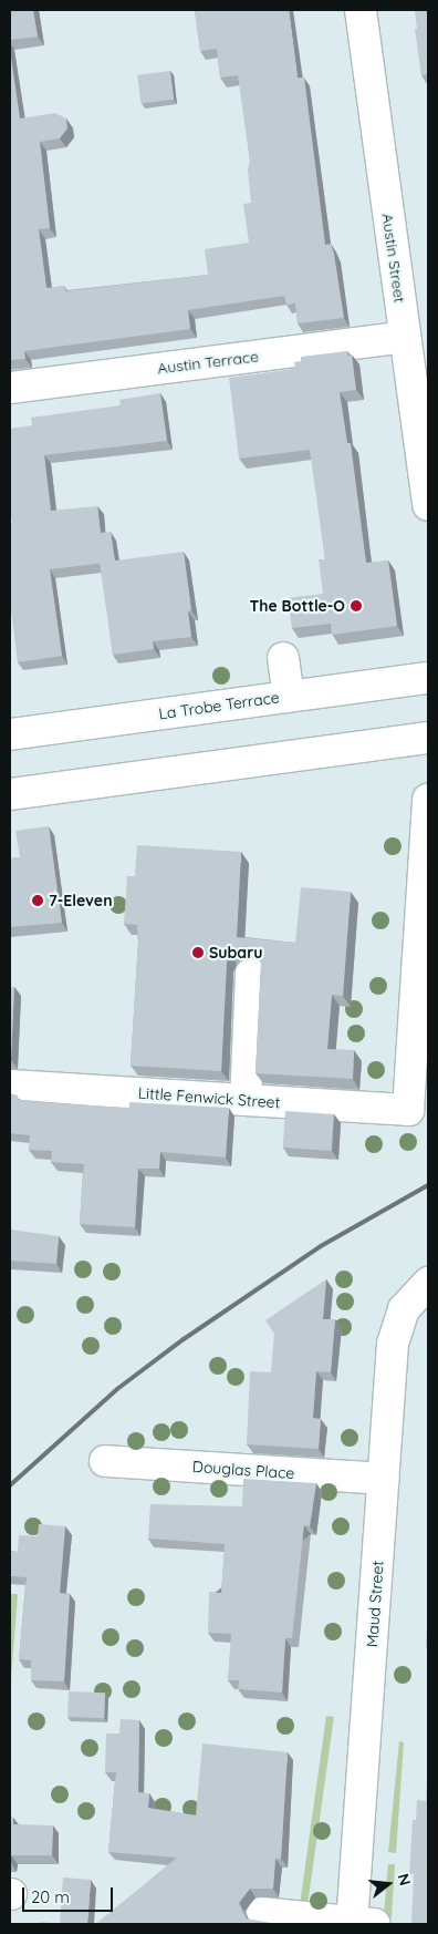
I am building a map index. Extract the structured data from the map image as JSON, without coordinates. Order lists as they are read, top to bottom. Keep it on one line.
{"streets":{"main road":["Austin Street","Austin Terrace","La Trobe Terrace","Little Fenwick Street","Douglas Place","Maud Street"]},"crossings":[["Austin Street","Austin Terrace"],["Douglas Place","Maud Street"]],"places":["The Bottle-O","7-Eleven","Subaru"],"scale_bar":"20 m","north":"right"}
